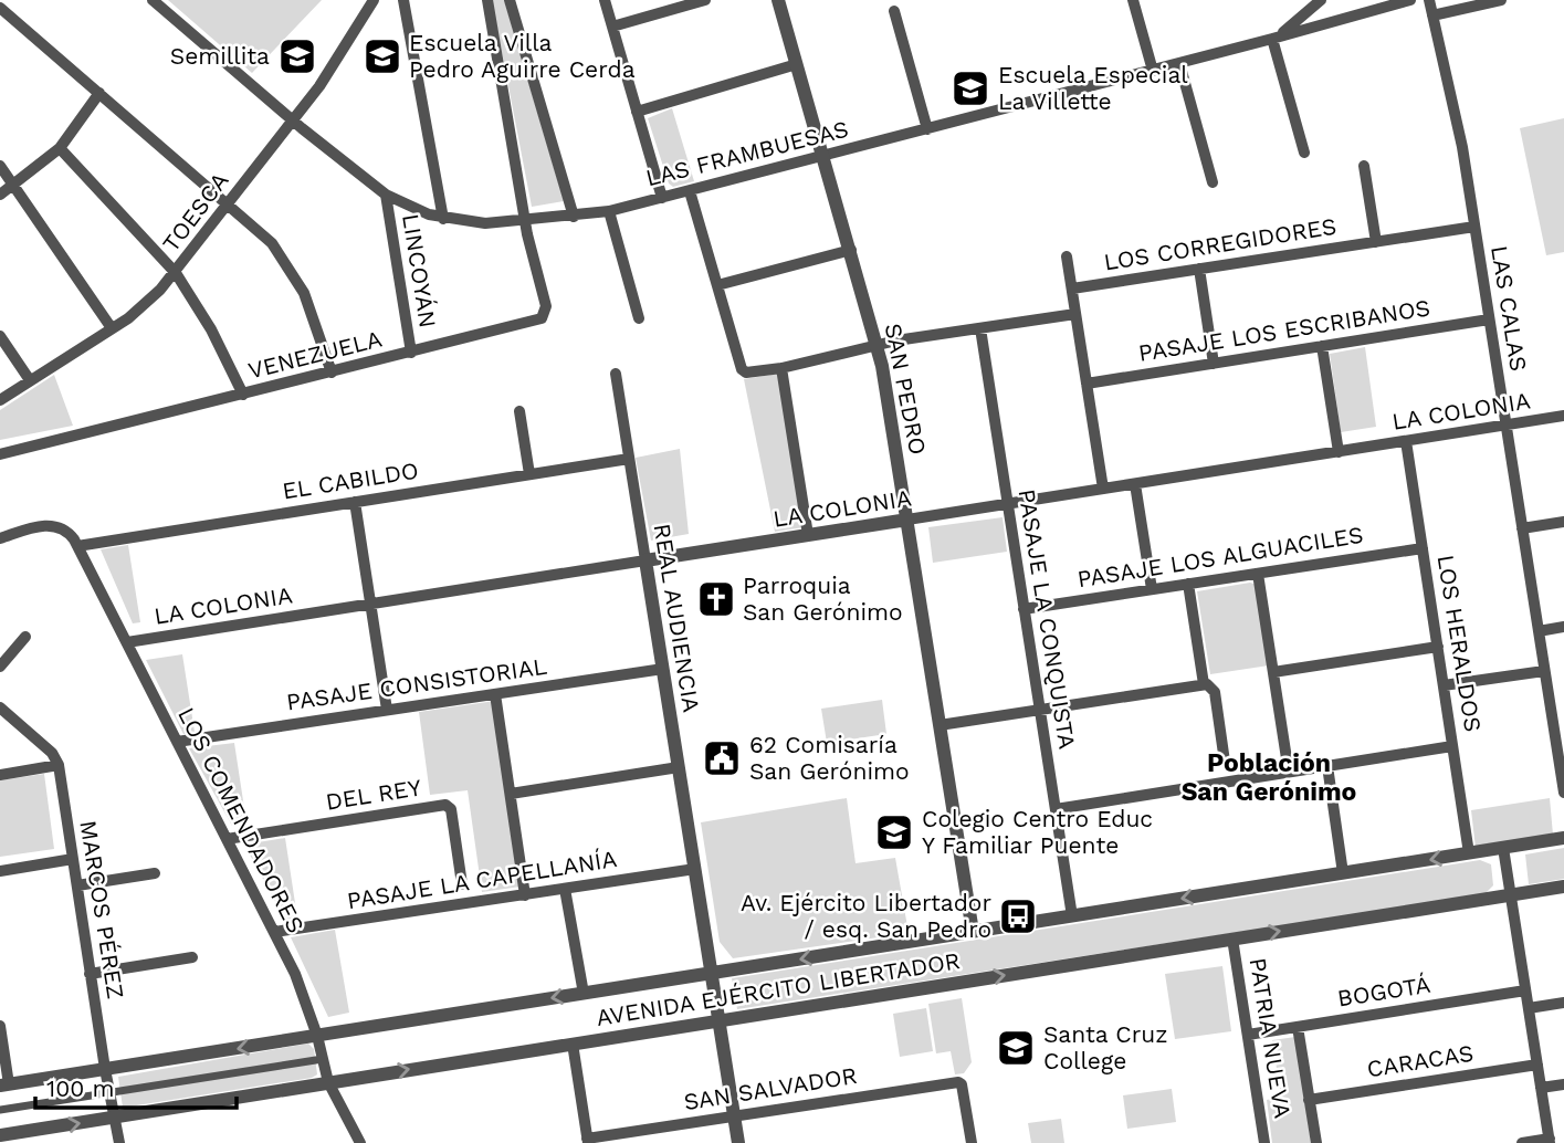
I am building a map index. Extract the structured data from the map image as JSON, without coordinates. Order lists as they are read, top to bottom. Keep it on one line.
{"streets":{"street":["LAS FRAMBUESAS","TOESCA","LOS CORREGIDORES","LINCOYÁN","LAS CALAS","PASAJE LOS ESCRIBANOS","VENEZUELA","SAN PEDRO","LA COLONIA","EL CABILDO","PASAJE LOS ALGUACILES","REAL AUDIENCIA","PASAJE LA CONQUISTA","LOS HERALDOS","PASAJE CONSISTORIAL","DEL REY","LOS COMENDADORES","PASAJE LA CAPELLANÍA","MARCOS PÉREZ","AVENIDA EJÉRCITO LIBERTADOR","BOGOTÁ","PATRIA NUEVA","CARACAS","SAN SALVADOR"]},"crossings":[["LAS FRAMBUESAS","TOESCA"],["LAS FRAMBUESAS","LINCOYÁN"],["LAS FRAMBUESAS","VENEZUELA"],["LAS FRAMBUESAS","SAN PEDRO"],["LOS CORREGIDORES","LAS CALAS"],["LINCOYÁN","VENEZUELA"],["LAS CALAS","PASAJE LOS ESCRIBANOS"],["LAS CALAS","LA COLONIA"],["SAN PEDRO","LA COLONIA"],["SAN PEDRO","AVENIDA EJÉRCITO LIBERTADOR"],["LA COLONIA","REAL AUDIENCIA"],["LA COLONIA","PASAJE LA CONQUISTA"],["LA COLONIA","LOS HERALDOS"],["LA COLONIA","LOS COMENDADORES"],["EL CABILDO","REAL AUDIENCIA"],["EL CABILDO","LOS COMENDADORES"],["PASAJE LOS ALGUACILES","PASAJE LA CONQUISTA"],["PASAJE LOS ALGUACILES","LOS HERALDOS"],["REAL AUDIENCIA","PASAJE CONSISTORIAL"],["REAL AUDIENCIA","PASAJE LA CAPELLANÍA"],["REAL AUDIENCIA","AVENIDA EJÉRCITO LIBERTADOR"],["REAL AUDIENCIA","SAN SALVADOR"],["PASAJE LA CONQUISTA","AVENIDA EJÉRCITO LIBERTADOR"],["LOS HERALDOS","AVENIDA EJÉRCITO LIBERTADOR"],["PASAJE CONSISTORIAL","LOS COMENDADORES"],["DEL REY","LOS COMENDADORES"],["LOS COMENDADORES","PASAJE LA CAPELLANÍA"],["LOS COMENDADORES","AVENIDA EJÉRCITO LIBERTADOR"],["MARCOS PÉREZ","AVENIDA EJÉRCITO LIBERTADOR"],["AVENIDA EJÉRCITO LIBERTADOR","PATRIA NUEVA"],["BOGOTÁ","PATRIA NUEVA"]],"districts":["Población San Gerónimo"],"places":{"school or university":["Semillita","Escuela Villa Pedro Aguirre Cerda","Escuela Especial La Villette","Colegio Centro Educ Y Familiar Puente","Santa Cruz College"],"church":["Parroquia San Gerónimo"],"public building":["62 Comisaría San Gerónimo"],"bus stop":["Av. Ejército Libertador / esq. San Pedro"]},"scale_bar":"100 m"}
